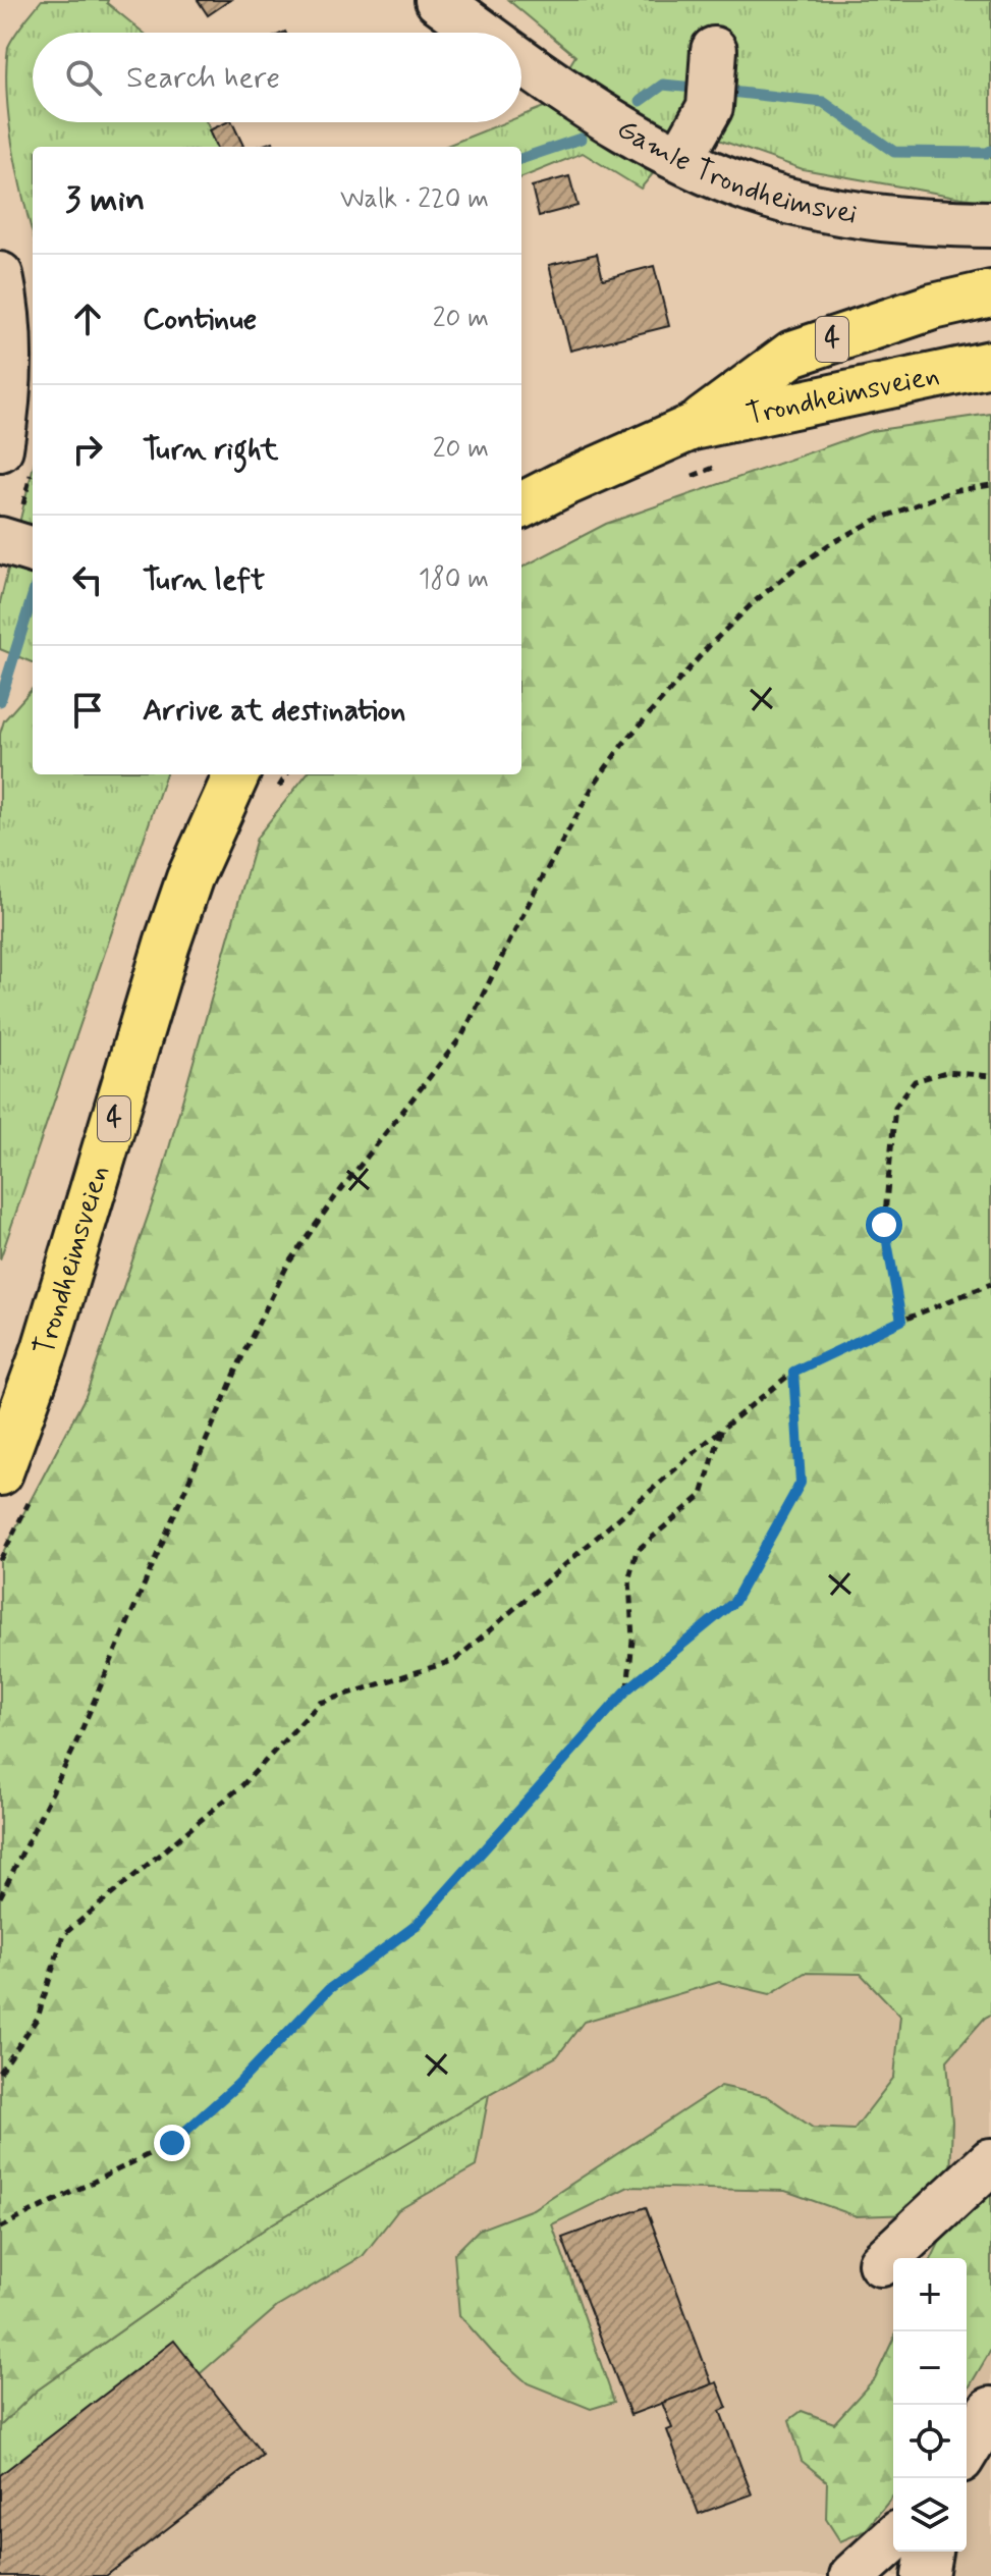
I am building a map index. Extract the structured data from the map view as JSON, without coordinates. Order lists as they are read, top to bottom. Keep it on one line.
{"streets":{"highway":["4","Trondheimsveien"],"street":["Gamle Trondheimsvei"]},"page":{"search":"Search here","heading":["3 min","Walk · 220 m"],"list":[["Continue","20 m"],["Turn right","20 m"],["Turn left","180 m"],"Arrive at destination"],"map_buttons":["+","−"]}}
